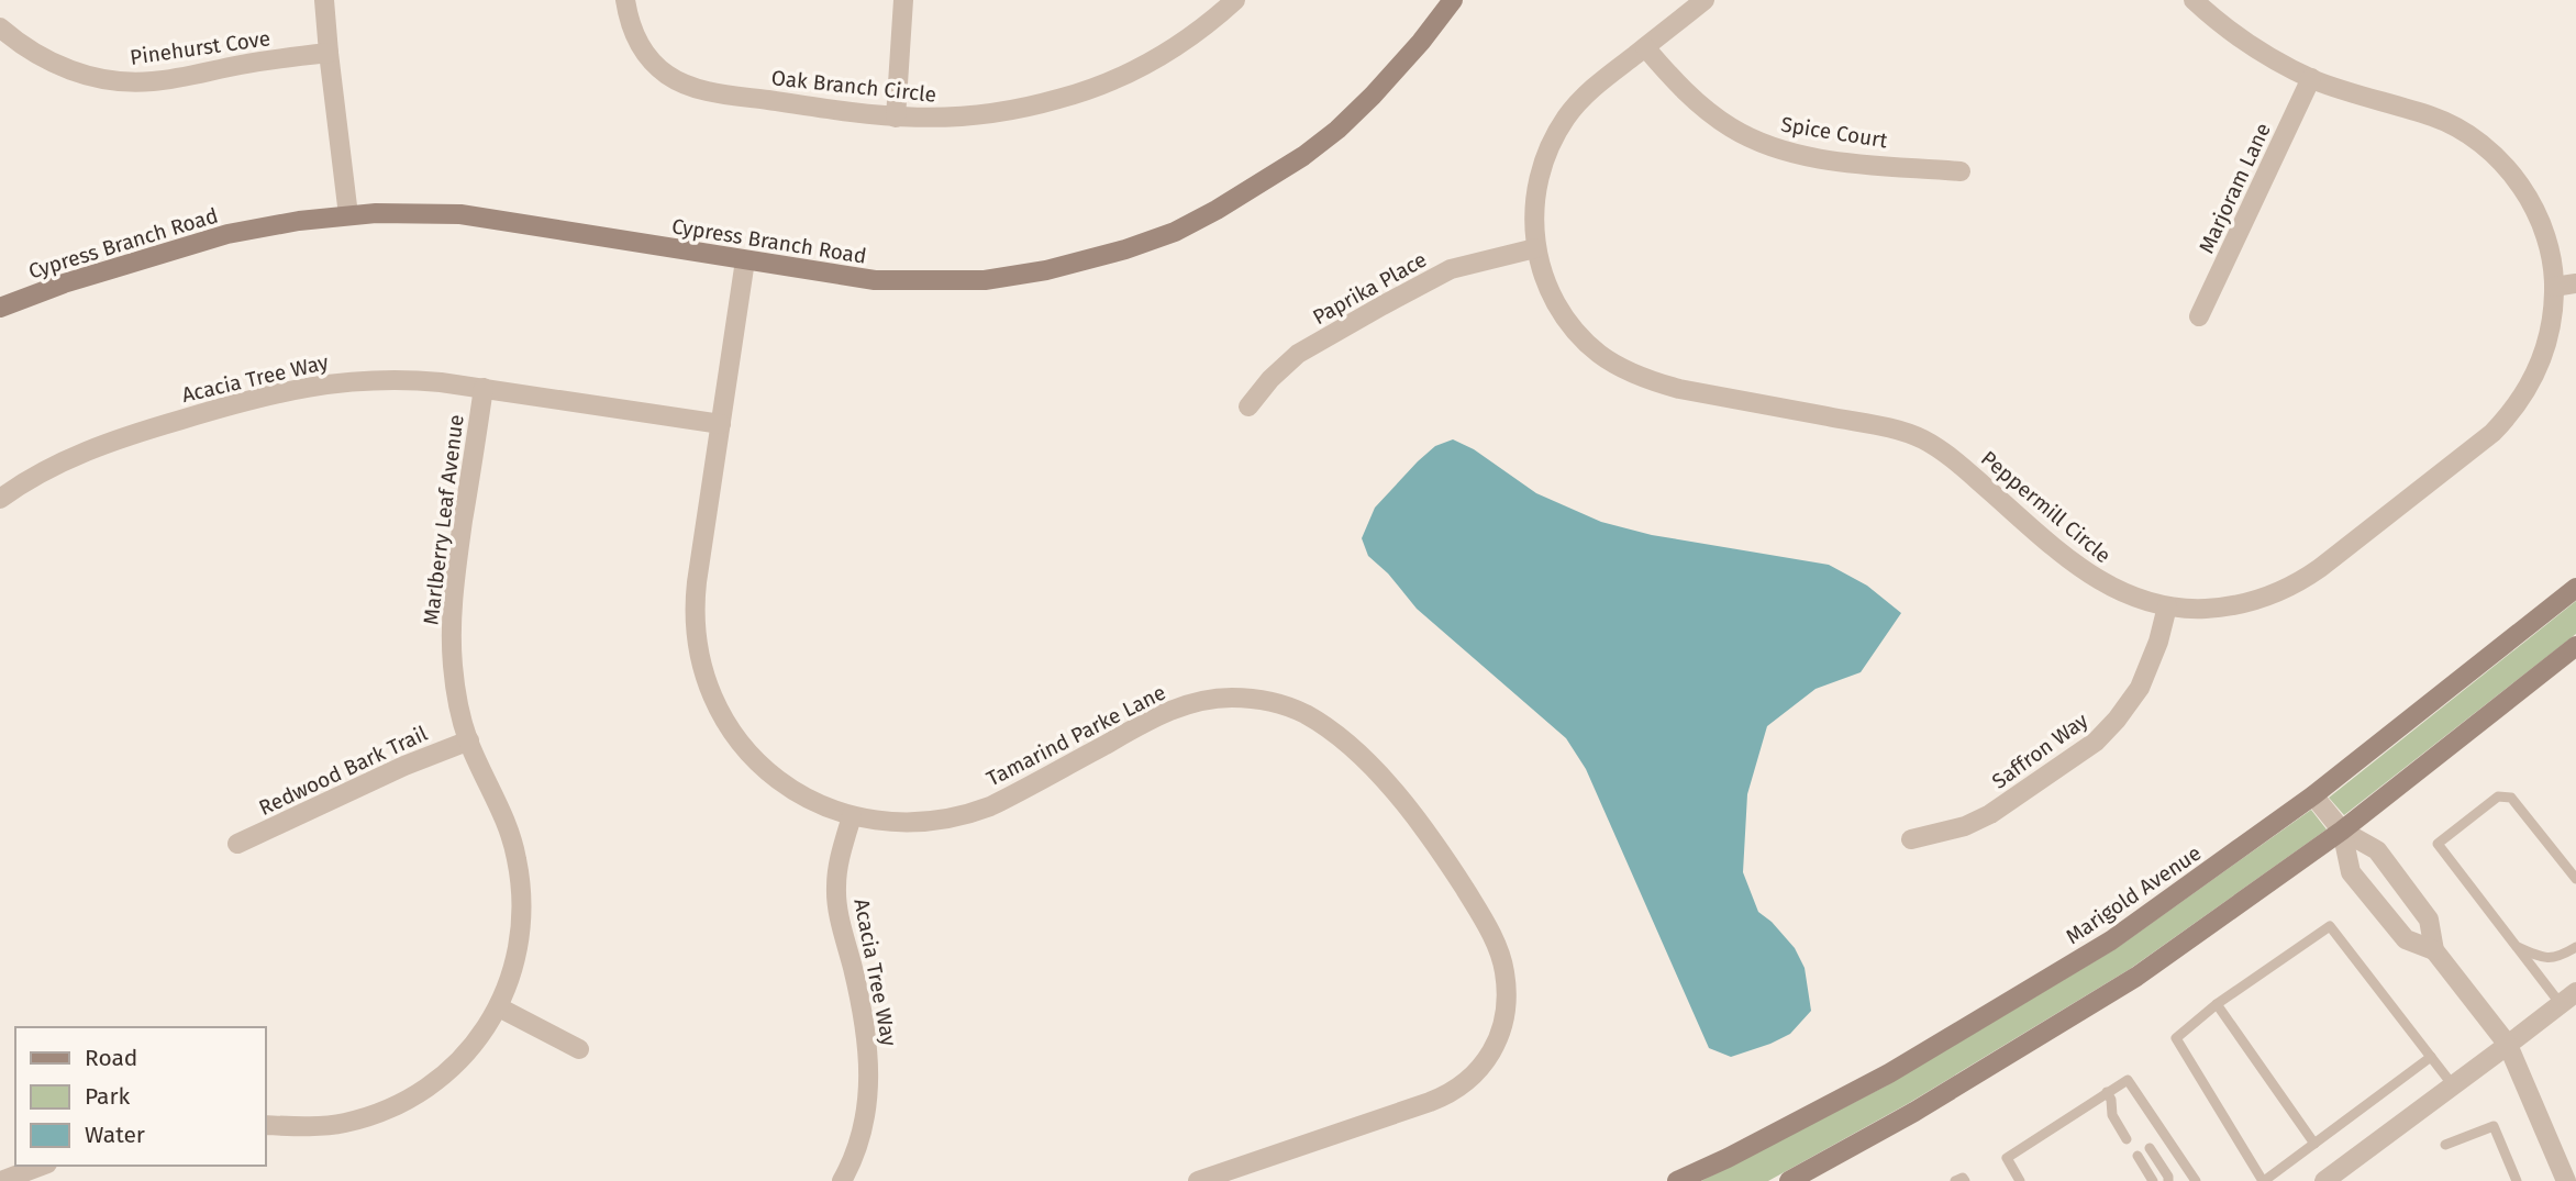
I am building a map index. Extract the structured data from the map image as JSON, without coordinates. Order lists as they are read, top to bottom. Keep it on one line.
{"streets":{"main road":["Cypress Branch Road","Marigold Avenue"],"street":["Pinehurst Cove","Oak Branch Circle","Spice Court","Marjoram Lane","Paprika Place","Acacia Tree Way","Peppermill Circle","Marlberry Leaf Avenue","Tamarind Parke Lane","Saffron Way","Redwood Bark Trail"]},"crossings":[["Spice Court","Peppermill Circle"],["Marjoram Lane","Peppermill Circle"],["Cypress Branch Road","Tamarind Parke Lane"],["Paprika Place","Peppermill Circle"],["Acacia Tree Way","Marlberry Leaf Avenue"],["Acacia Tree Way","Tamarind Parke Lane"],["Peppermill Circle","Saffron Way"],["Marlberry Leaf Avenue","Redwood Bark Trail"]],"legend":["Road","Park","Water"]}
